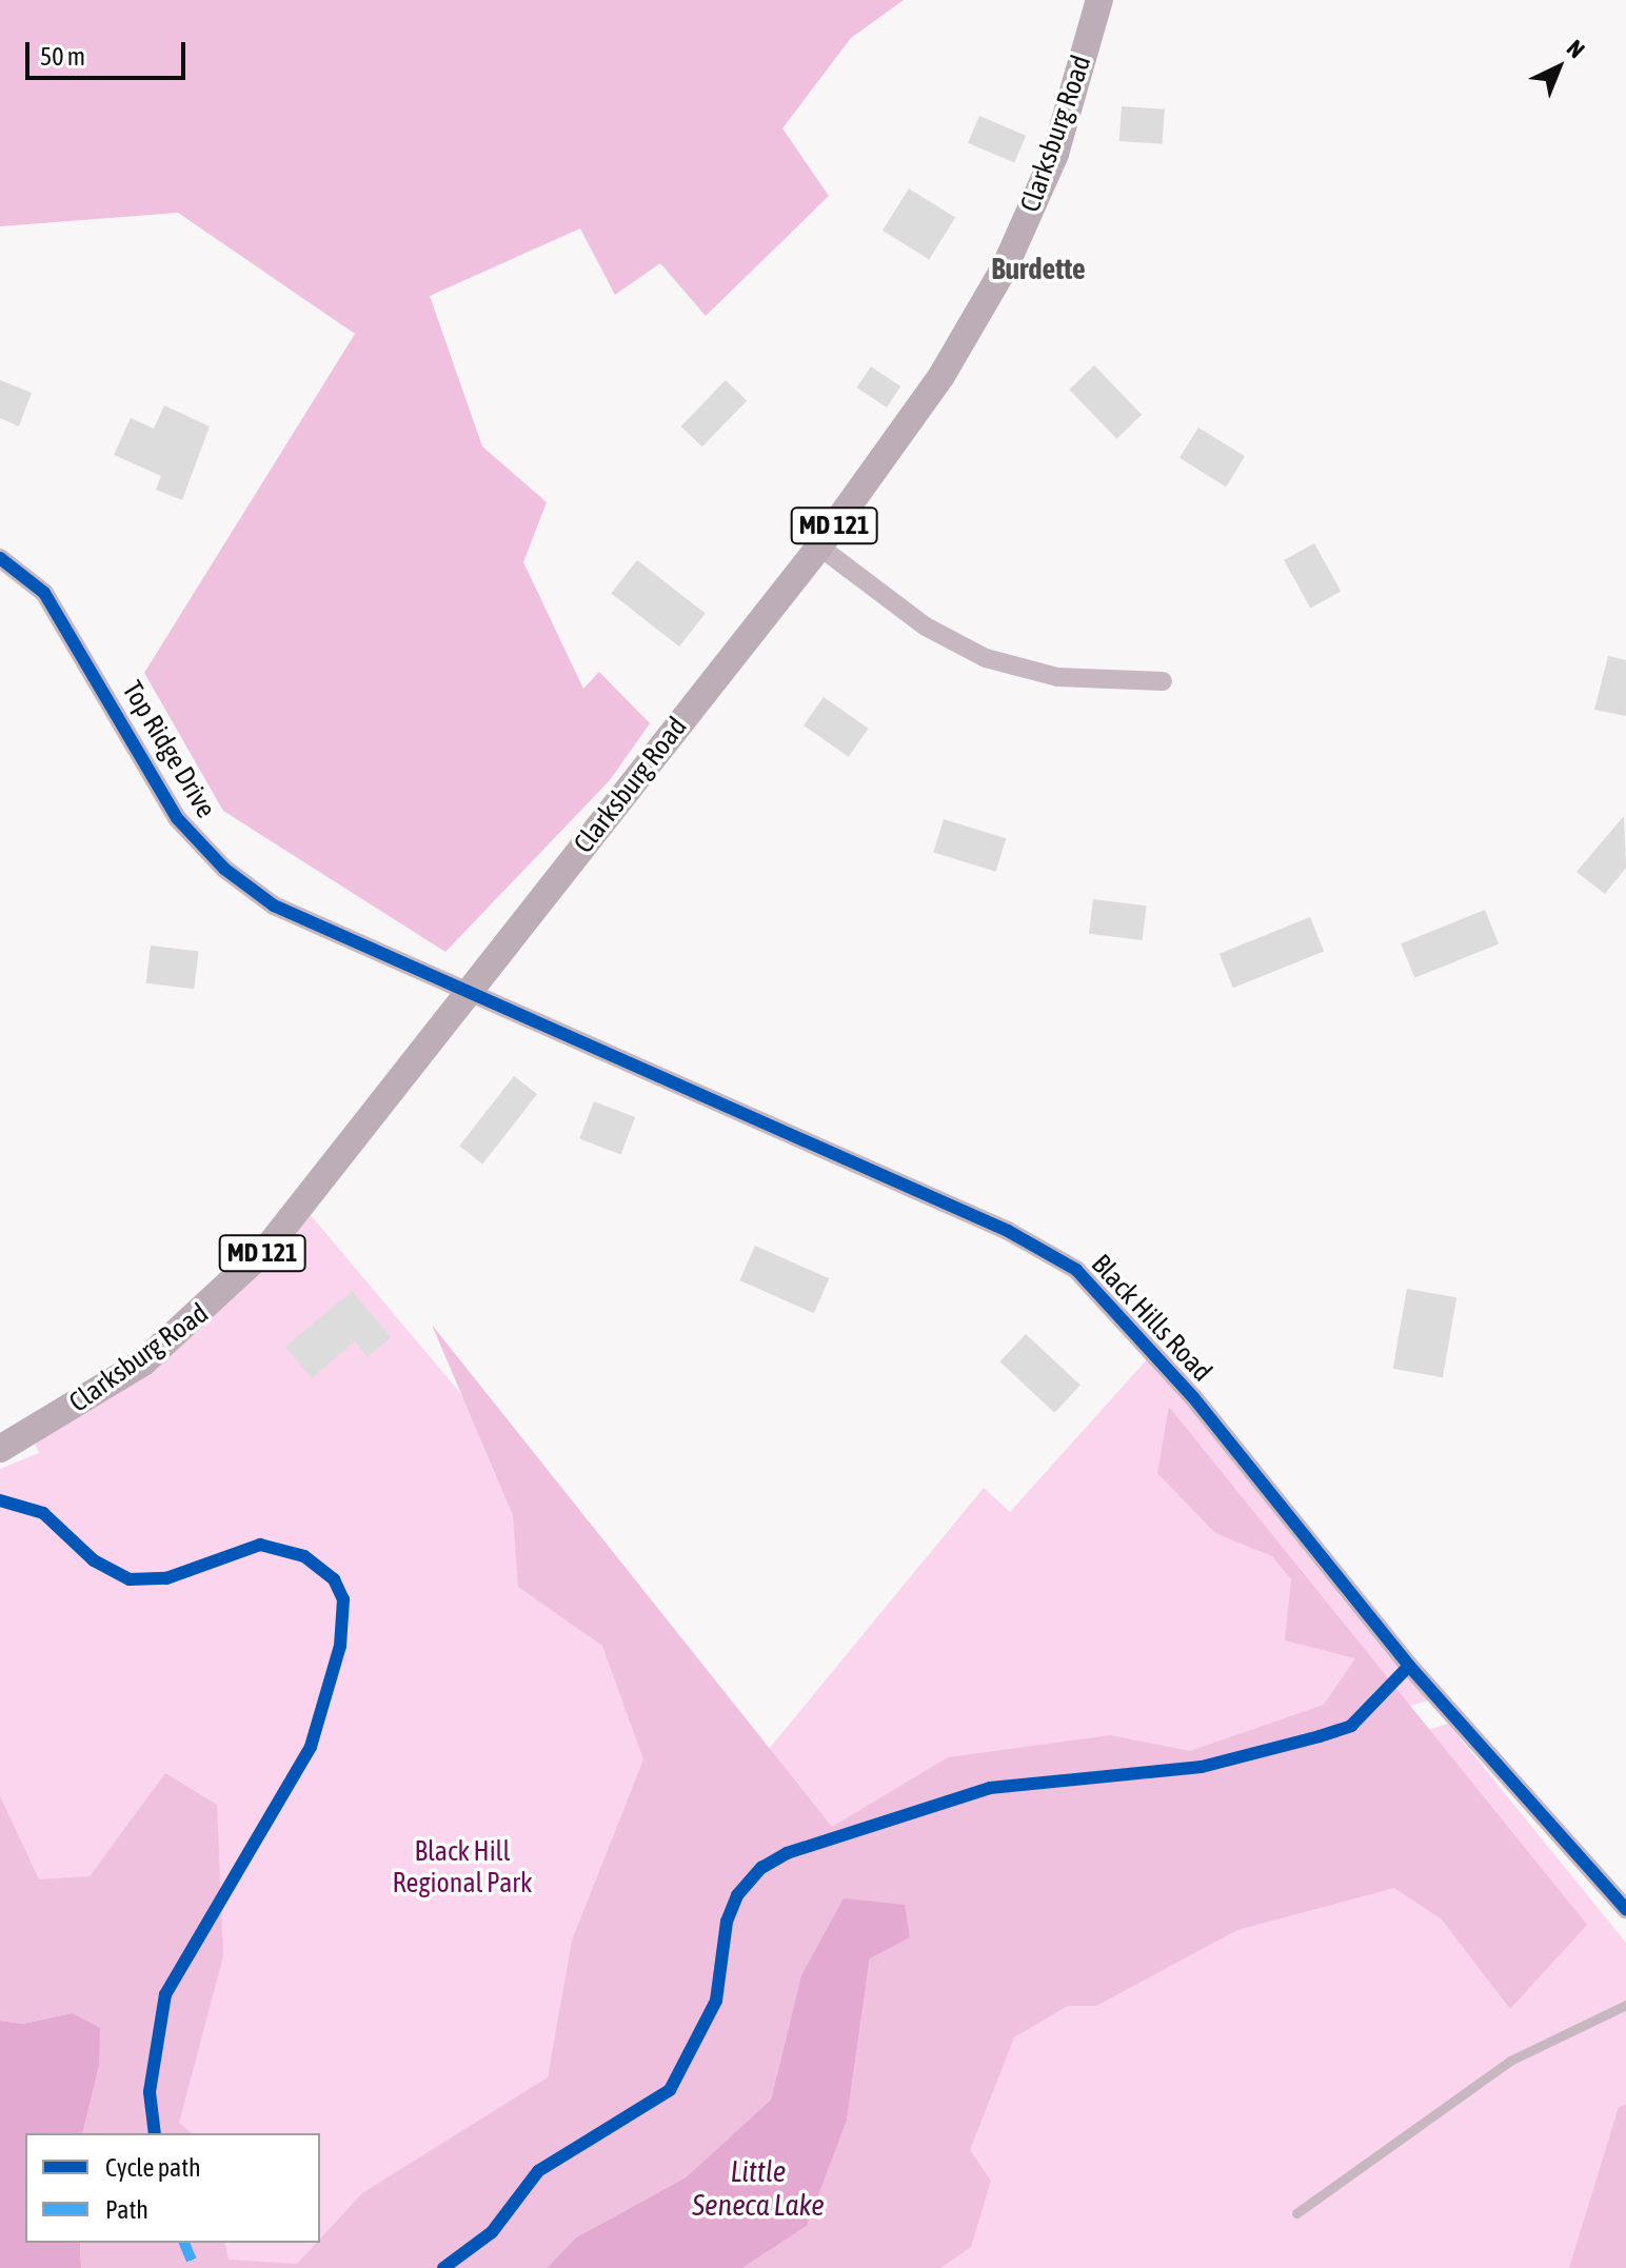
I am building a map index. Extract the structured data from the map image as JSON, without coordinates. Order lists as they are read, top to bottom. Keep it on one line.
{"streets":{"main road":["Clarksburg Road","MD 121"],"street":["Top Ridge Drive","Black Hills Road"]},"crossings":[["Clarksburg Road","Top Ridge Drive"],["Clarksburg Road","Black Hills Road"],["Top Ridge Drive","Black Hills Road"]],"districts":["Burdette"],"water":["Little Seneca Lake"],"parks":["Black Hill Regional Park"],"legend":["Cycle path","Path"],"scale_bar":"50 m","north":"top right"}
